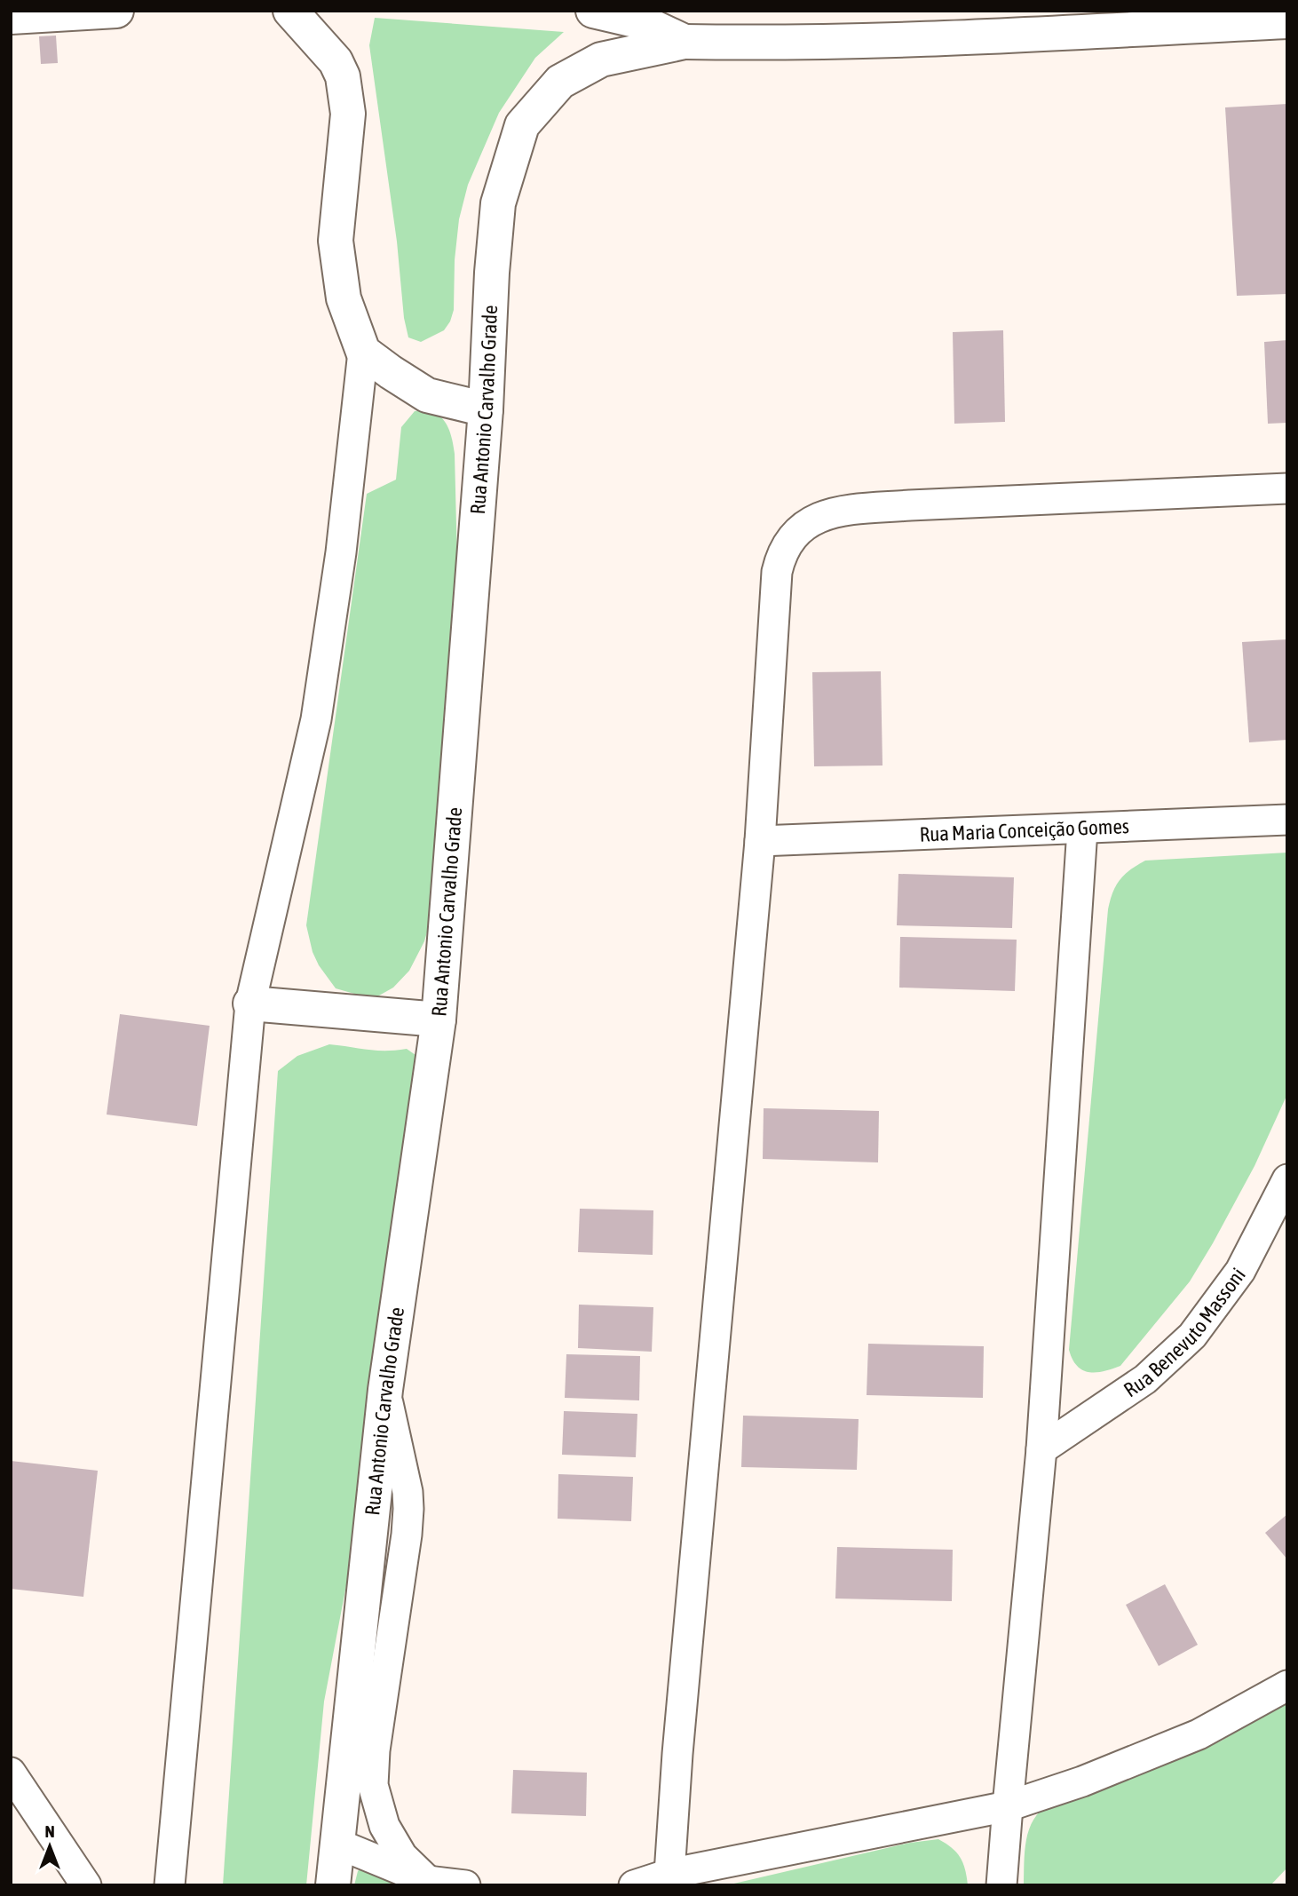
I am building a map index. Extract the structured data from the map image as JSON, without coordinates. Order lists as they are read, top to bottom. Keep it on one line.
{"streets":{"main road":["Rua Antonio Carvalho Grade"],"street":["Rua Maria Conceição Gomes","Rua Benevuto Massoni"]},"north":"top"}
